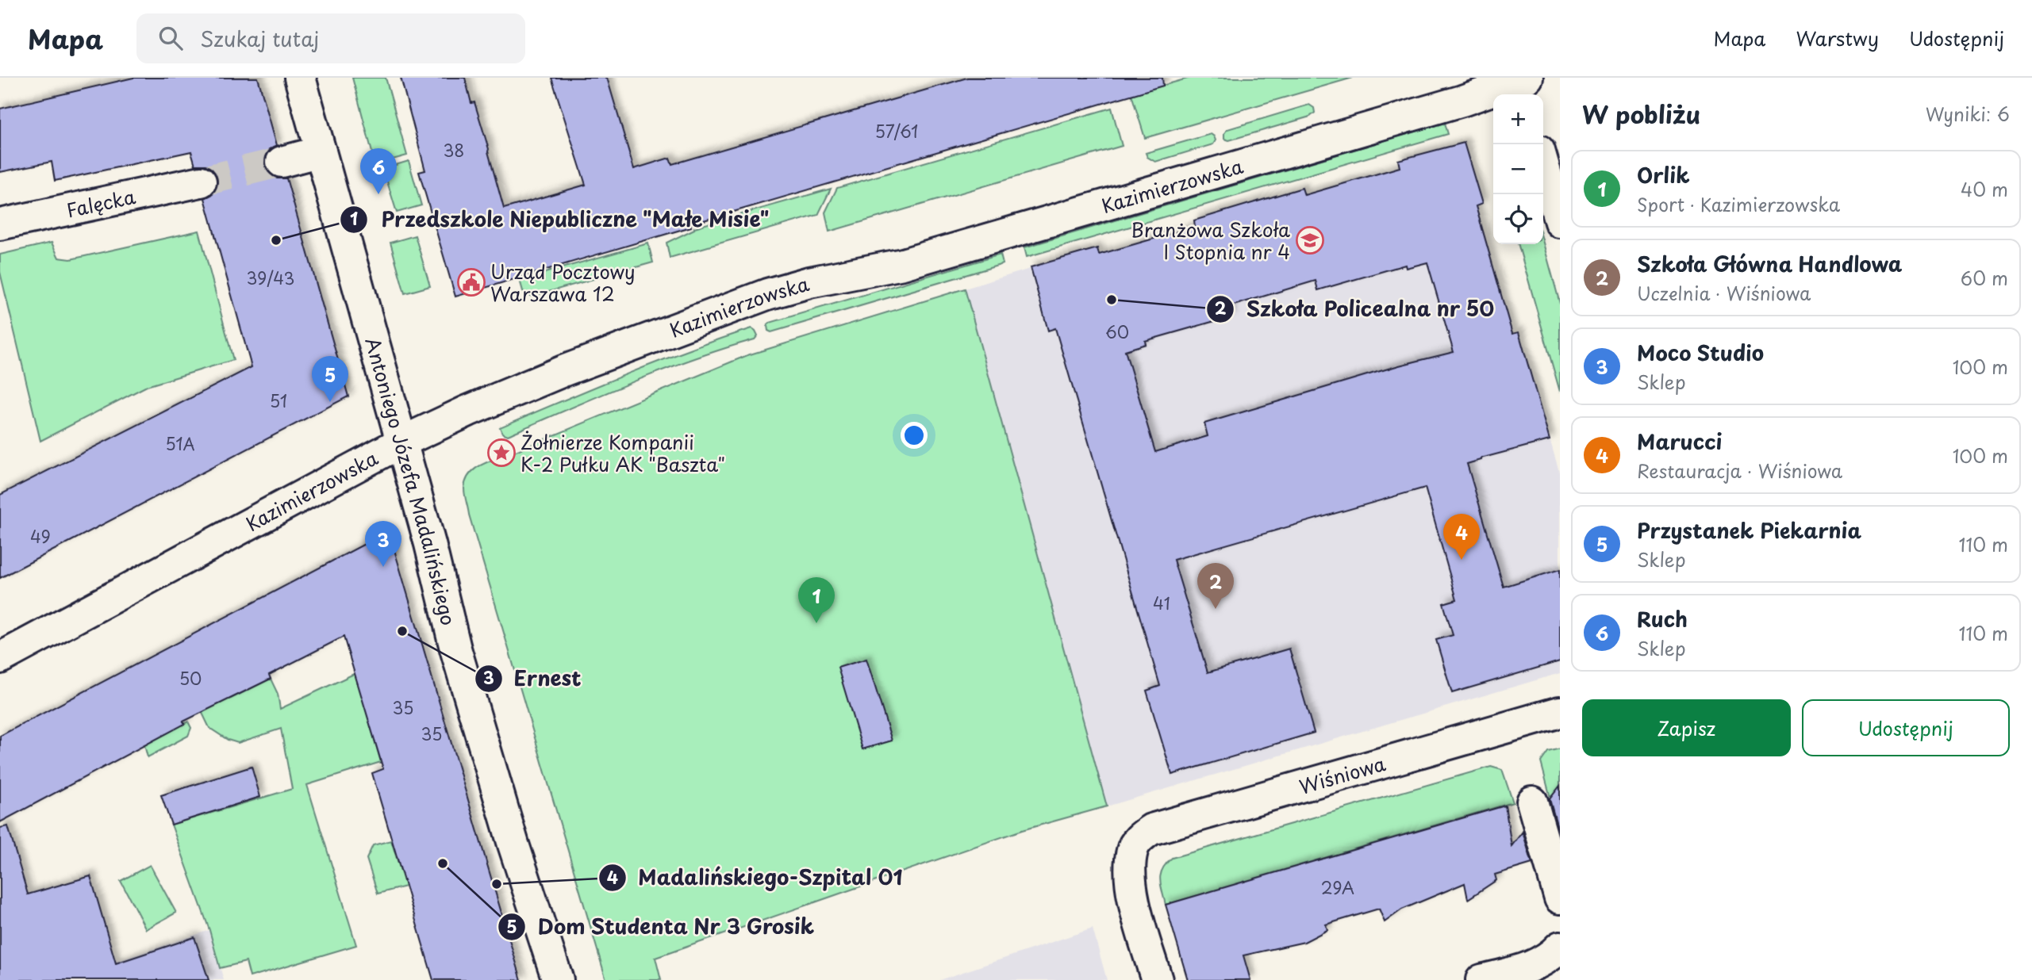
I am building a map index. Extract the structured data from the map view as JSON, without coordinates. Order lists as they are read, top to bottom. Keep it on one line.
{"streets":{"street":["Kazimierzowska","Falęcka","Antoniego Józefa Madalińskiego","Wiśniowa"]},"crossings":[["Kazimierzowska","Antoniego Józefa Madalińskiego"]],"places":{"other":["Przedszkole Niepubliczne \"Małe Misie\"","Szkoła Policealna nr 50","Ernest","Dom Studenta Nr 3 Grosik","Madalińskiego-Szpital 01"],"school or university":["Branżowa Szkoła I Stopnia nr 4"],"public building":["Urząd Pocztowy Warszawa 12"],"place":["Żołnierze Kompanii K-2 Pułku AK \"Baszta\""]},"house_numbers":["57/61","38","39/43","60","51","51A","49","41","50","35","35","29A"],"page":{"header":"Mapa","search":"Szukaj tutaj","nav":["Mapa","Warstwy","Udostępnij"],"heading":["W pobliżu","Wyniki: 6"],"map_buttons":["+","−"],"pins":["6","5","4","3","2","1"],"list":[{"mark":"1","name":"Orlik","note":"Sport · Kazimierzowska","value":"40 m"},{"mark":"2","name":"Szkoła Główna Handlowa","note":"Uczelnia · Wiśniowa","value":"60 m"},{"mark":"3","name":"Moco Studio","note":"Sklep","value":"100 m"},{"mark":"4","name":"Marucci","note":"Restauracja · Wiśniowa","value":"100 m"},{"mark":"5","name":"Przystanek Piekarnia","note":"Sklep","value":"110 m"},{"mark":"6","name":"Ruch","note":"Sklep","value":"110 m"}],"buttons":["Zapisz","Udostępnij"]}}
